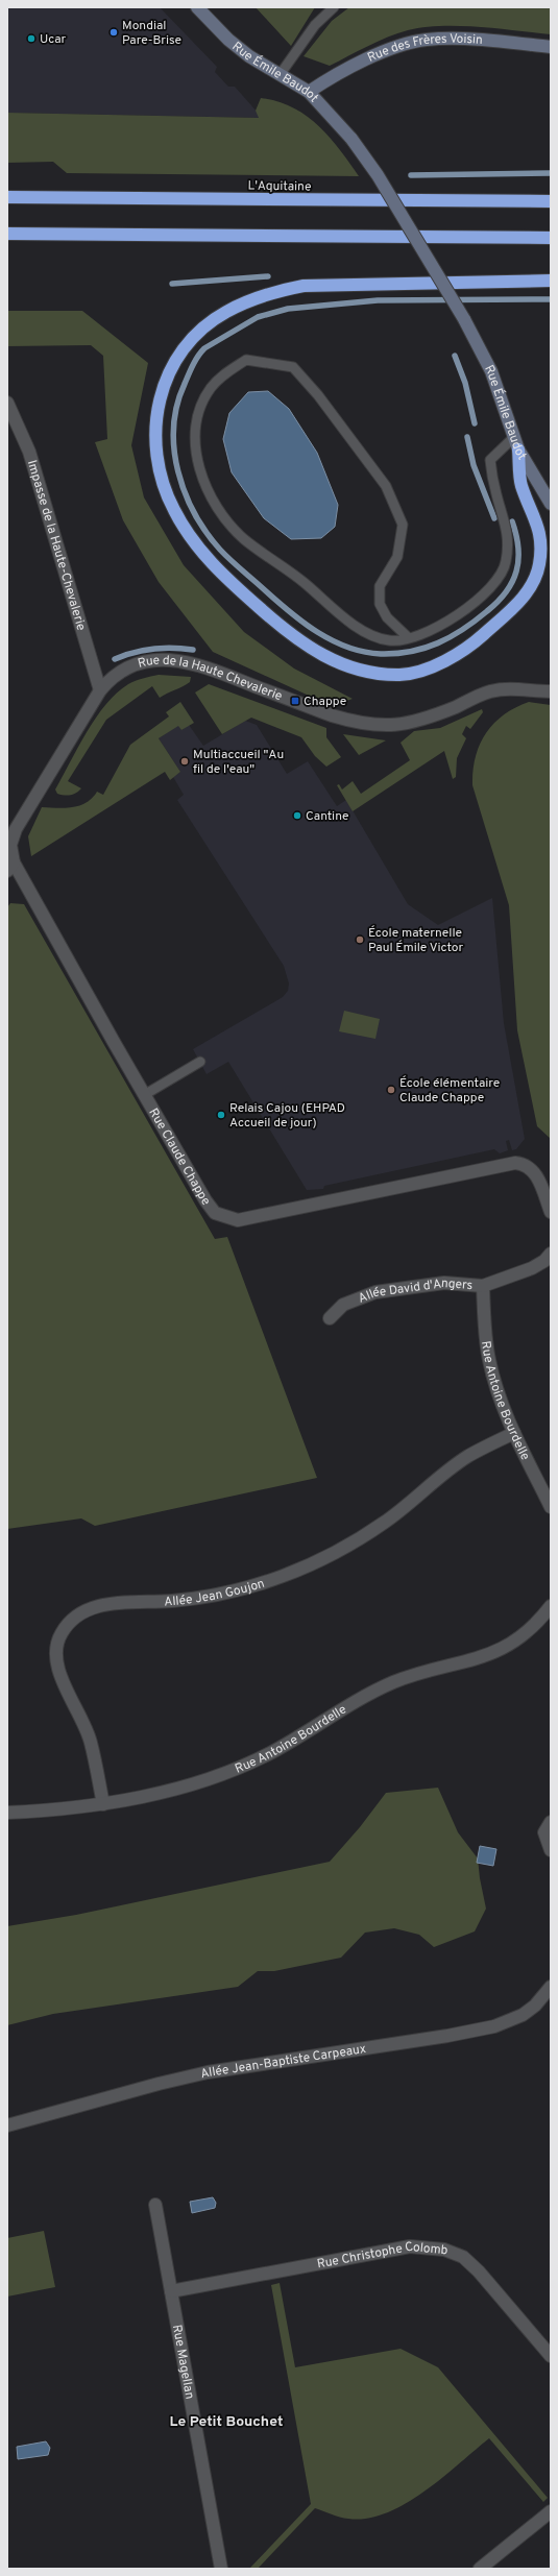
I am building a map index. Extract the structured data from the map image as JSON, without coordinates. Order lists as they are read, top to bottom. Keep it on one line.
{"streets":{"highway":["L'Aquitaine"],"street":["Rue des Frères Voisin","Rue Émile Baudot","Impasse de la Haute-Chevalerie","Rue de la Haute Chevalerie","Rue Claude Chappe","Allée David d'Angers","Rue Antoine Bourdelle","Allée Jean Goujon","Allée Jean-Baptiste Carpeaux","Rue Christophe Colomb","Rue Magellan"]},"crossings":[["Rue des Frères Voisin","Rue Émile Baudot"],["Impasse de la Haute-Chevalerie","Rue de la Haute Chevalerie"],["Rue de la Haute Chevalerie","Rue Claude Chappe"],["Allée David d'Angers","Rue Antoine Bourdelle"],["Rue Antoine Bourdelle","Allée Jean Goujon"],["Rue Christophe Colomb","Rue Magellan"]],"districts":["Le Petit Bouchet"],"places":{"other":["Mondial Pare-Brise","Ucar","Multiaccueil \"Au fil de l'eau\"","Cantine","École maternelle Paul Émile Victor","École élémentaire Claude Chappe","Relais Cajou (EHPAD Accueil de jour)"],"transit":["Chappe"]}}
